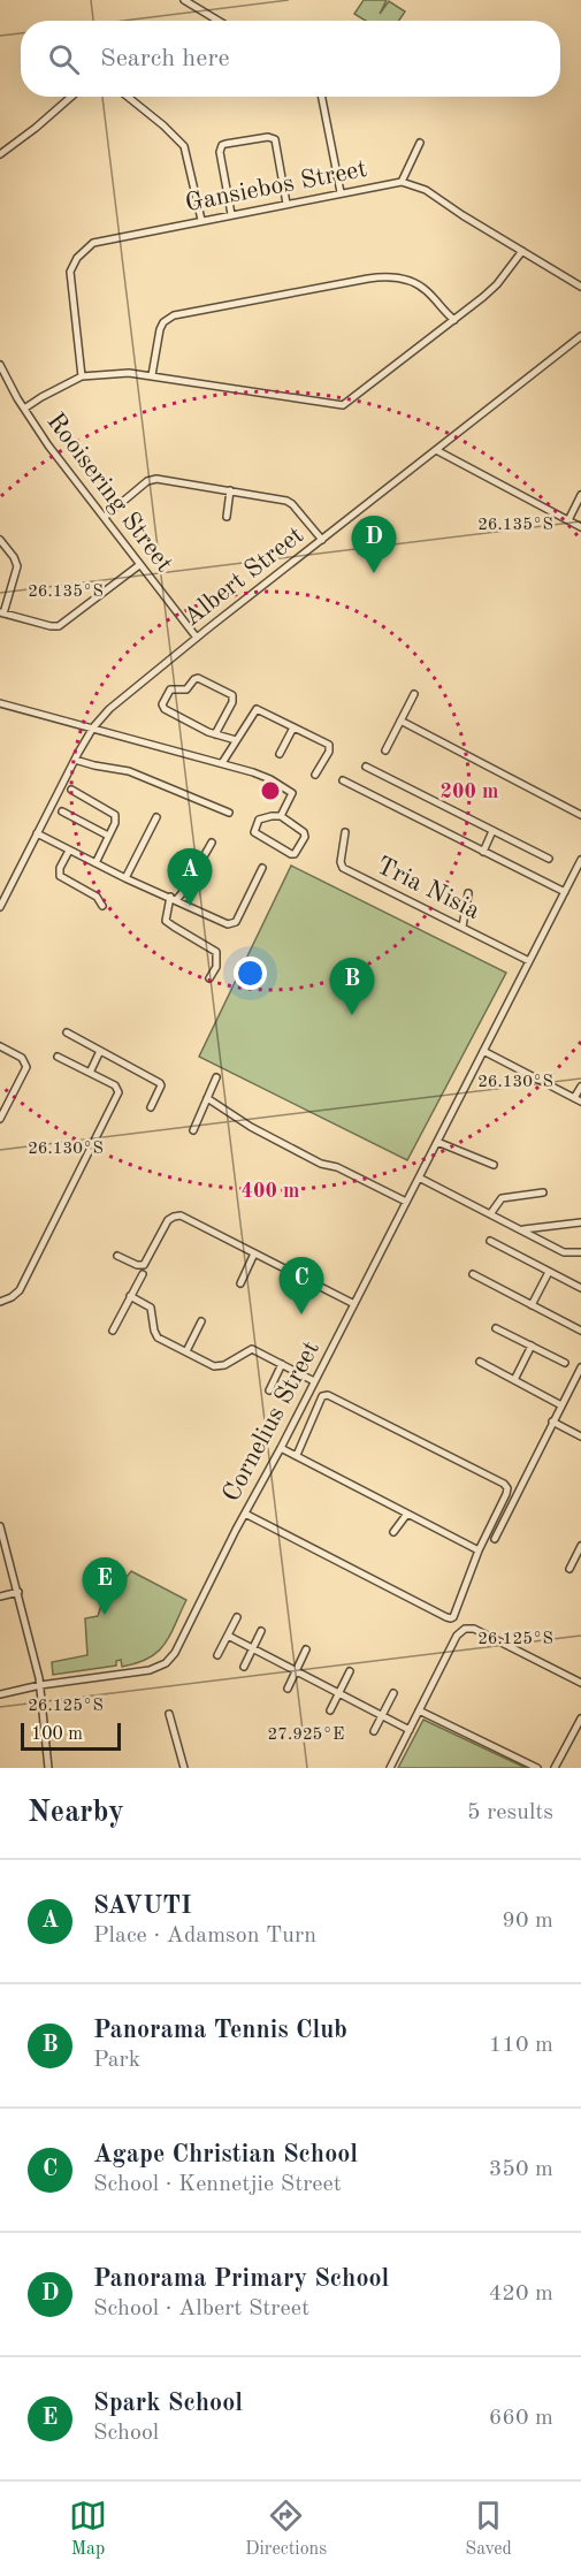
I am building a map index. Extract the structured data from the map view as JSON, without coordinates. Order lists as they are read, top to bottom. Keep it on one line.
{"streets":{"street":["Gansiebos Street","Rooisering Street","Albert Street","Tria Nisia","Cornelius Street"]},"crossings":[["Rooisering Street","Albert Street"],["Tria Nisia","Cornelius Street"]],"scale_bar":"100 m","page":{"search":"Search here","pins":["D","A","B","C","E"],"scale":"100 m","heading":["Nearby","5 results"],"list":[{"mark":"A","name":"SAVUTI","note":"Place · Adamson Turn","value":"90 m"},{"mark":"B","name":"Panorama Tennis Club","note":"Park","value":"110 m"},{"mark":"C","name":"Agape Christian School","note":"School · Kennetjie Street","value":"350 m"},{"mark":"D","name":"Panorama Primary School","note":"School · Albert Street","value":"420 m"},{"mark":"E","name":"Spark School","note":"School","value":"660 m"}],"nav":["Map","Directions","Saved"]},"coordinates":["26.135°S","26.130°S","26.125°S","27.925°E"],"rings":["200 m","400 m"]}
